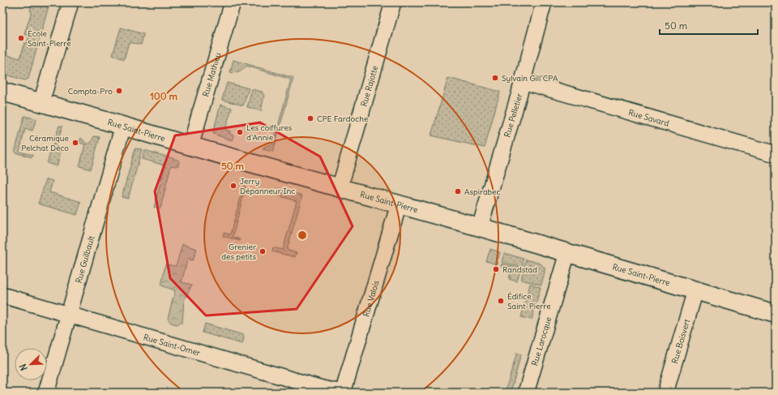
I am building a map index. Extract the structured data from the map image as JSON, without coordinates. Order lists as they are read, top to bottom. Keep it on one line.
{"streets":{"main road":["Rue Saint-Pierre"],"street":["Rue Mathieu","Rue Rajotte","Rue Pelletier","Rue Savard","Rue Guilbault","Rue Valois","Rue Larocque","Rue Boisvert","Rue Saint-Omer"]},"crossings":[["Rue Mathieu","Rue Saint-Pierre"],["Rue Rajotte","Rue Saint-Pierre"],["Rue Pelletier","Rue Savard"],["Rue Pelletier","Rue Saint-Pierre"],["Rue Saint-Pierre","Rue Guilbault"],["Rue Saint-Pierre","Rue Valois"],["Rue Saint-Pierre","Rue Larocque"],["Rue Saint-Pierre","Rue Boisvert"],["Rue Guilbault","Rue Saint-Omer"],["Rue Valois","Rue Saint-Omer"]],"places":["École Saint-Pierre","Sylvain Gill CPA","Compta-Pro","CPE Fardoche","Les coiffures d'Annie","Céramique Pelchat Déco","Jerry Dépanneur Inc","Aspirabec","Grenier des petits","Randstad","Édifice Saint-Pierre"],"scale_bar":"50 m","north":"bottom left","rings":["100 m","50 m"]}
